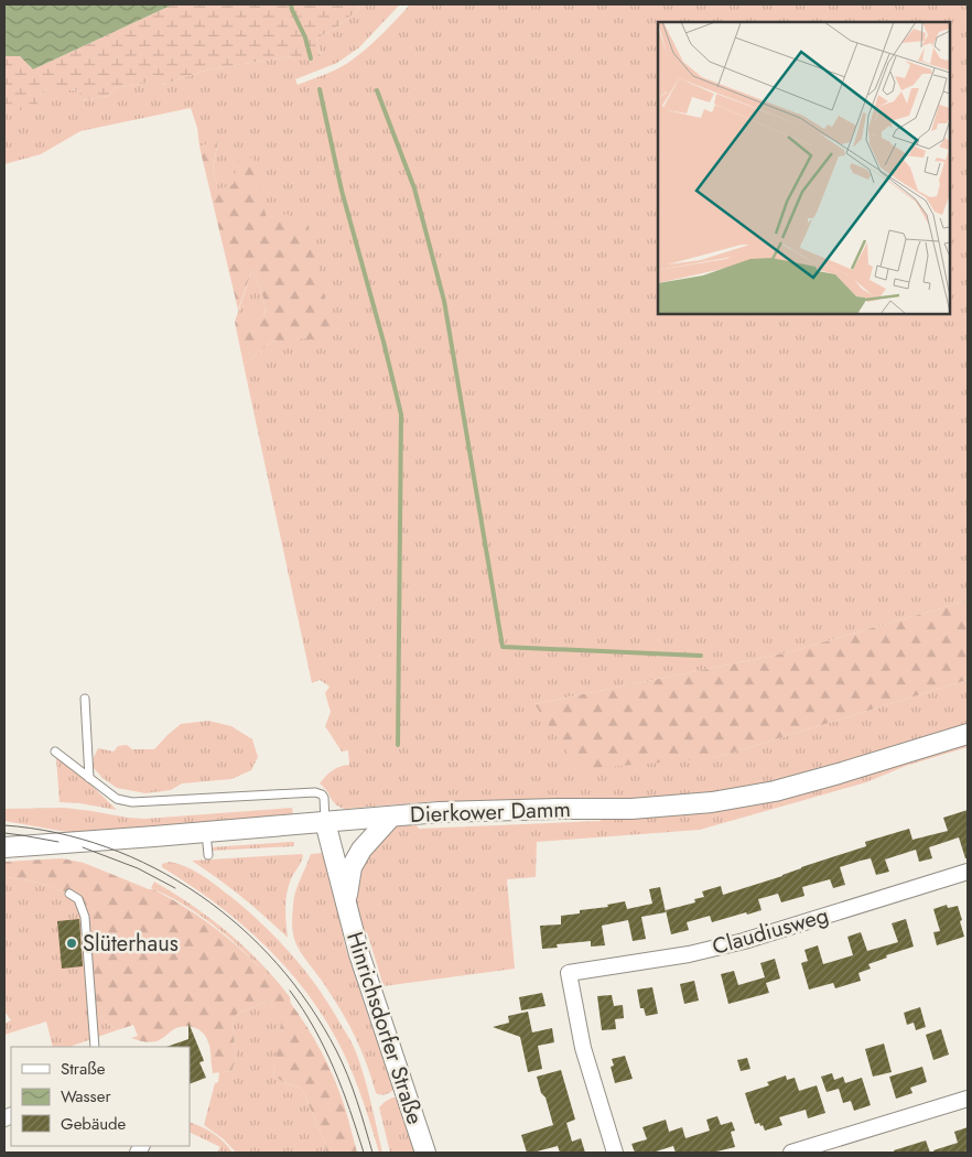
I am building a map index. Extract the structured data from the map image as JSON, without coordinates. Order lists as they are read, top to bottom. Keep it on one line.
{"streets":{"street":["Dierkower Damm","Claudiusweg","Hinrichsdorfer Straße"]},"crossings":[["Dierkower Damm","Hinrichsdorfer Straße"]],"places":["Slüterhaus"],"legend":["Straße","Wasser","Gebäude"]}
